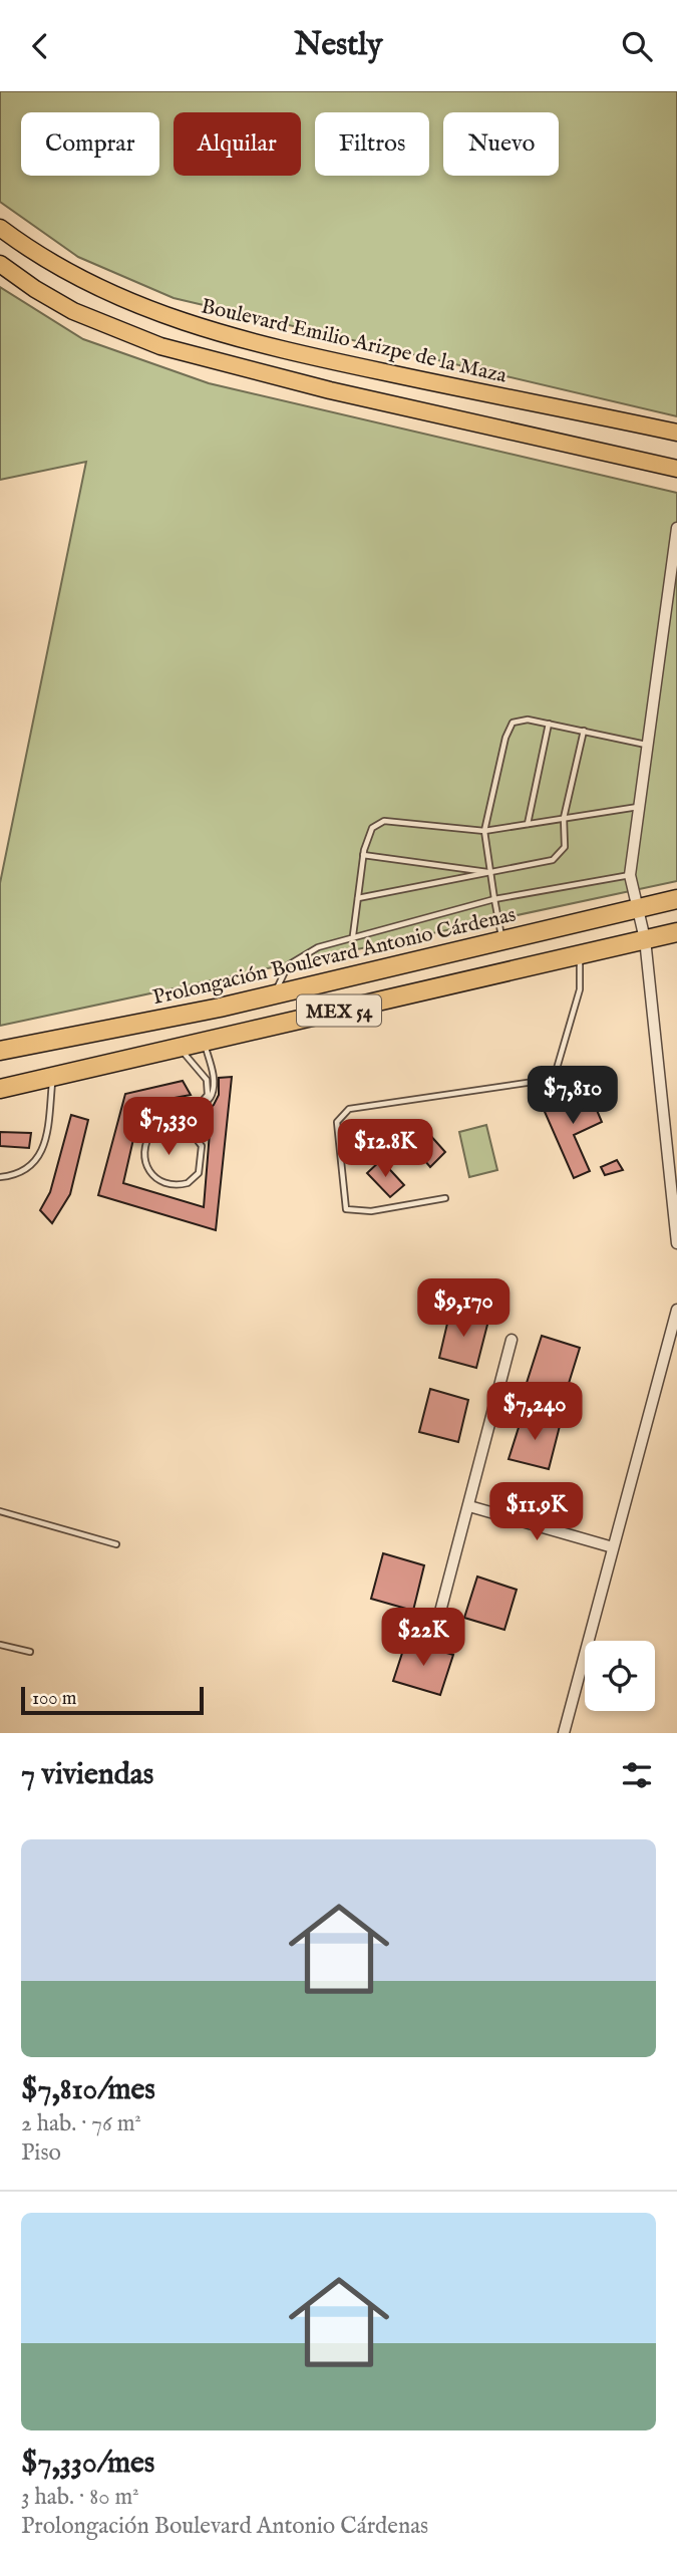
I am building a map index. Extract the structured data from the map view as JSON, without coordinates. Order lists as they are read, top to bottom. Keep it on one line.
{"streets":{"highway":["Prolongación Boulevard Antonio Cárdenas","MEX 54"],"main road":["Boulevard Emilio Arizpe de la Maza"]},"scale_bar":"100 m","page":{"header":"Nestly","chip":["Comprar","Alquilar","Filtros","Nuevo"],"price":["$7,810","$7,330","$12.8K","$9,170","$7,240","$11.9K","$22K"],"scale":"100 m","heading":"7 viviendas","list":[{"name":"$7,810/mes","note":"2 hab. · 76 m² · Piso"},{"name":"$7,330/mes","note":"3 hab. · 80 m² · Prolongación Boulevard Antonio Cárdenas"}]}}
